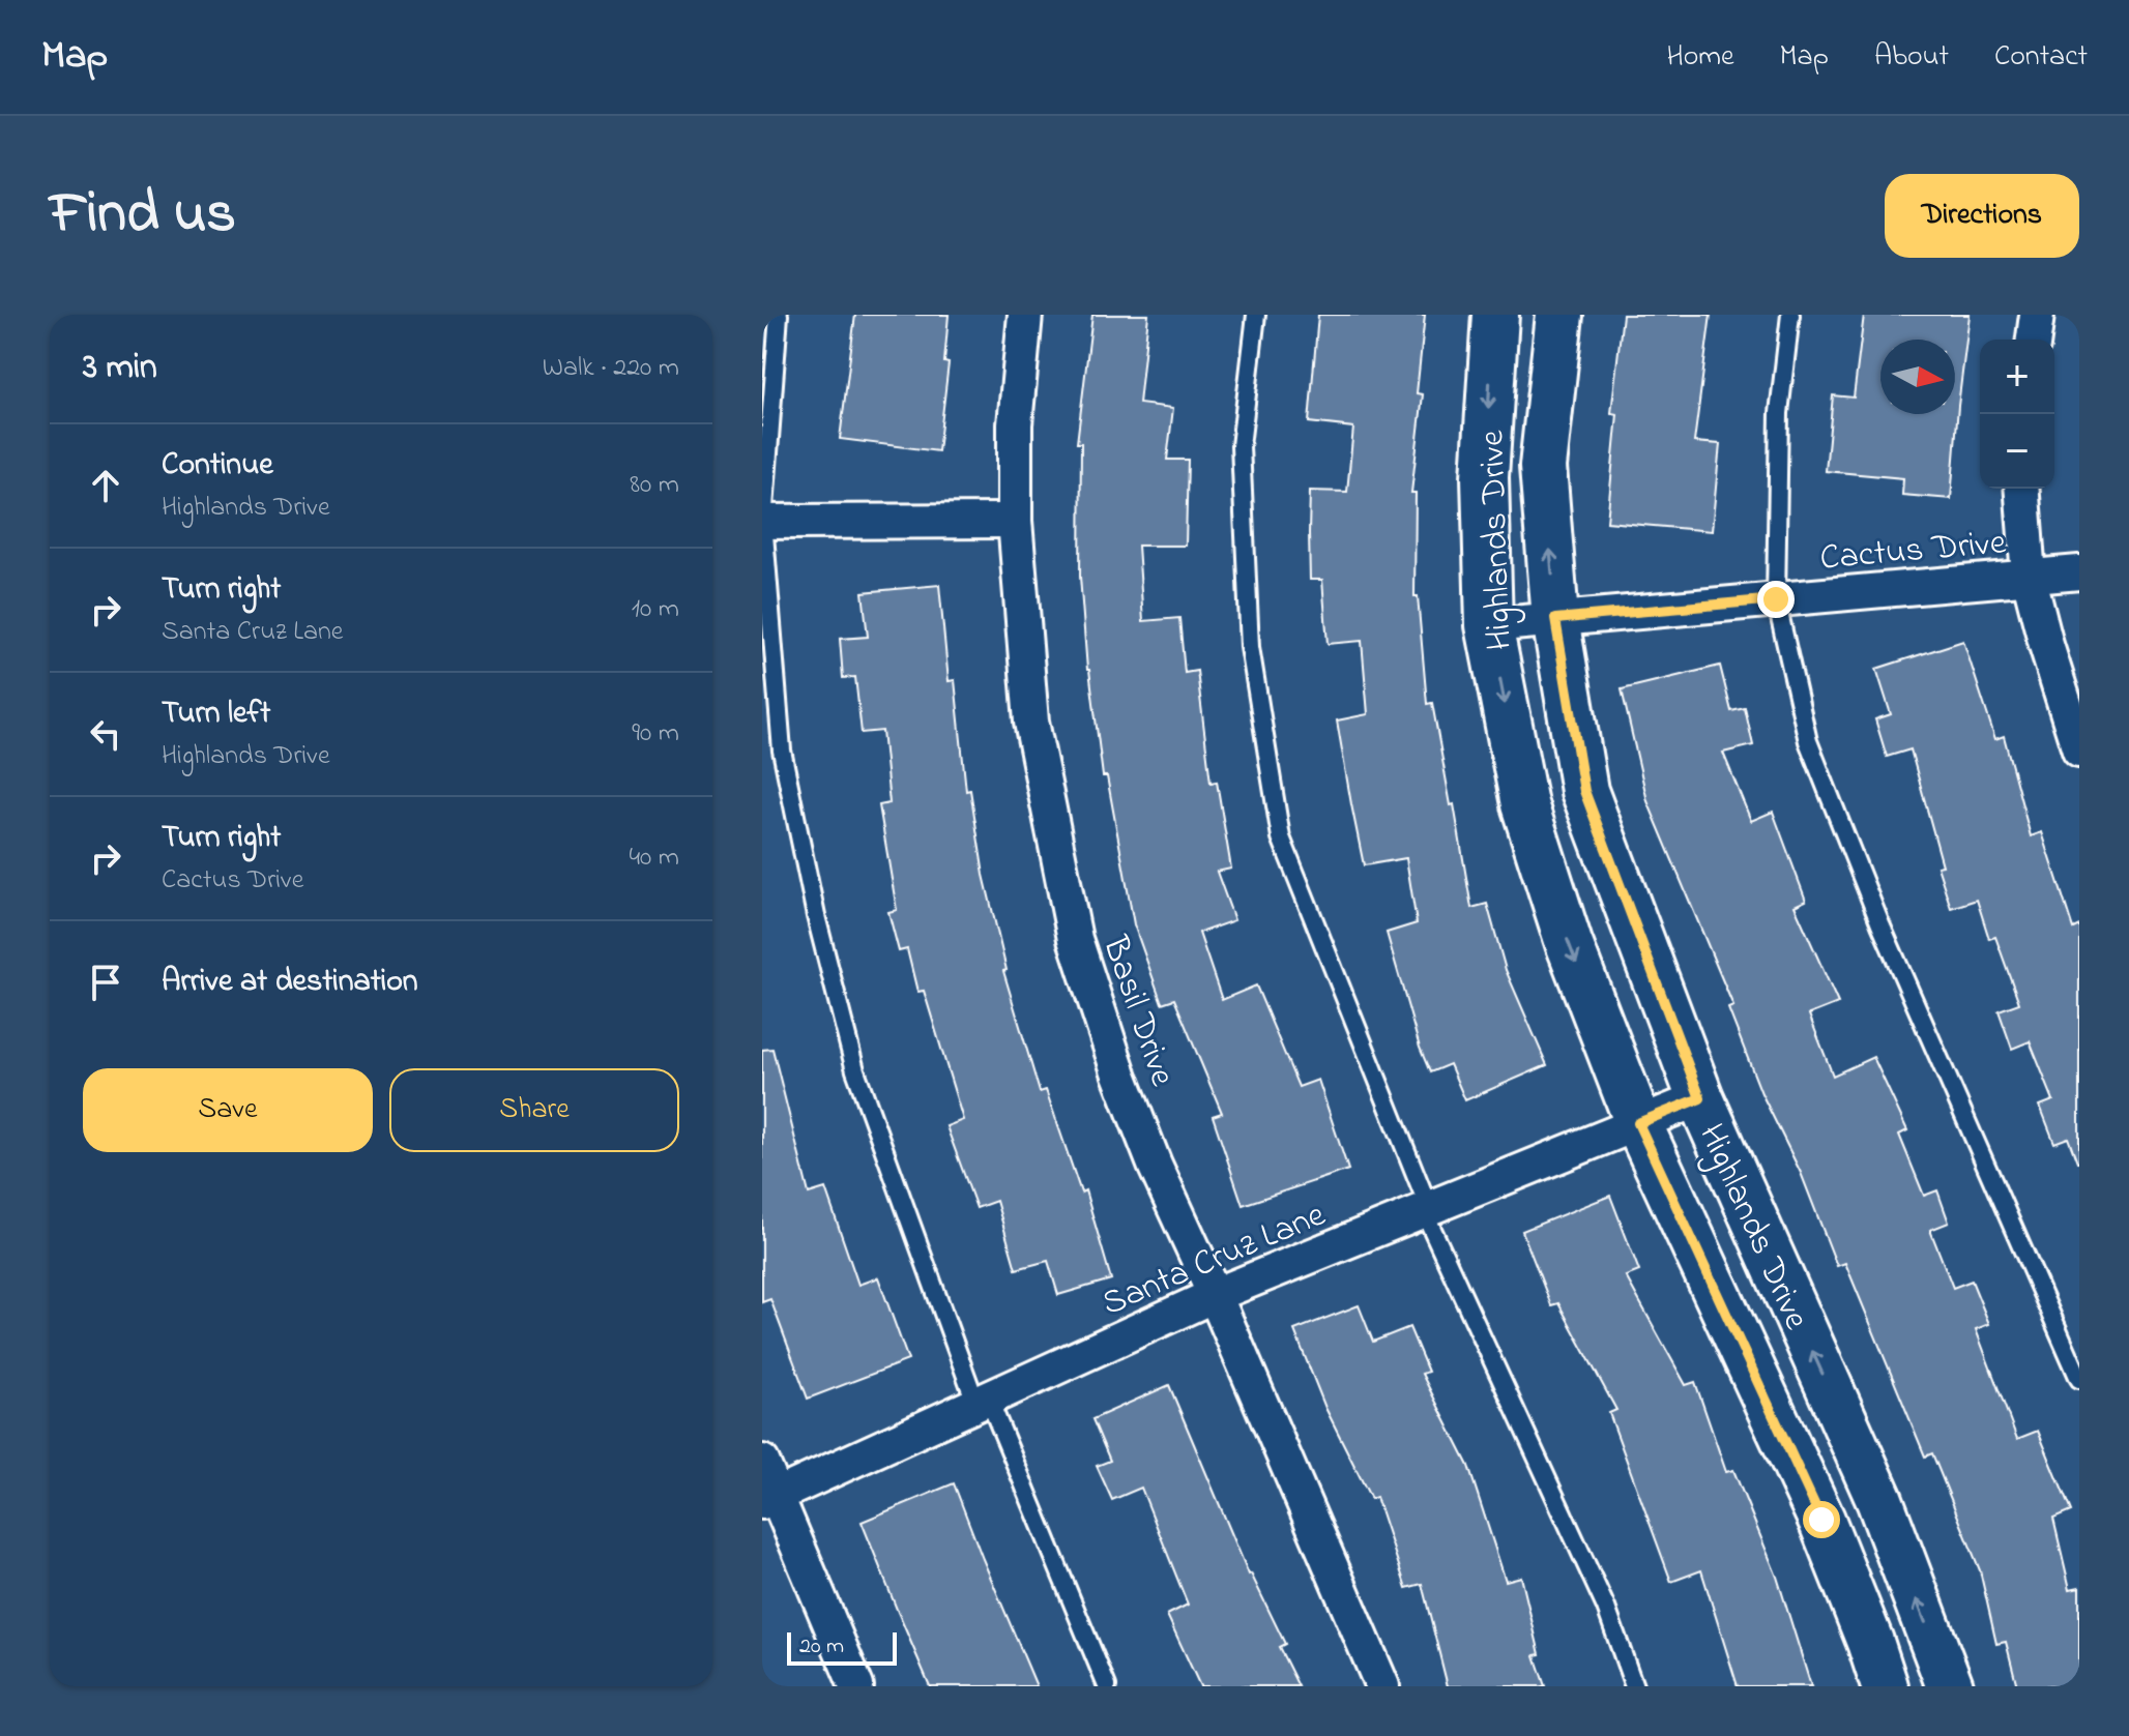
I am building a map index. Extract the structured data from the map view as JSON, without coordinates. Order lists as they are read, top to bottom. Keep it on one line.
{"streets":{"street":["Highlands Drive","Cactus Drive","Basil Drive","Santa Cruz Lane"]},"crossings":[["Highlands Drive","Cactus Drive"],["Highlands Drive","Santa Cruz Lane"],["Basil Drive","Santa Cruz Lane"]],"scale_bar":"20 m","north":"right","page":{"header":"Map","nav":["Home","Map","About","Contact"],"title":"Find us","buttons":["Directions",["Save","Share"]],"heading":["3 min","Walk · 220 m"],"map_buttons":["+","−"],"list":[["Continue","Highlands Drive","80 m"],["Turn right","Santa Cruz Lane","10 m"],["Turn left","Highlands Drive","90 m"],["Turn right","Cactus Drive","40 m"],"Arrive at destination"],"scale":"20 m"}}
